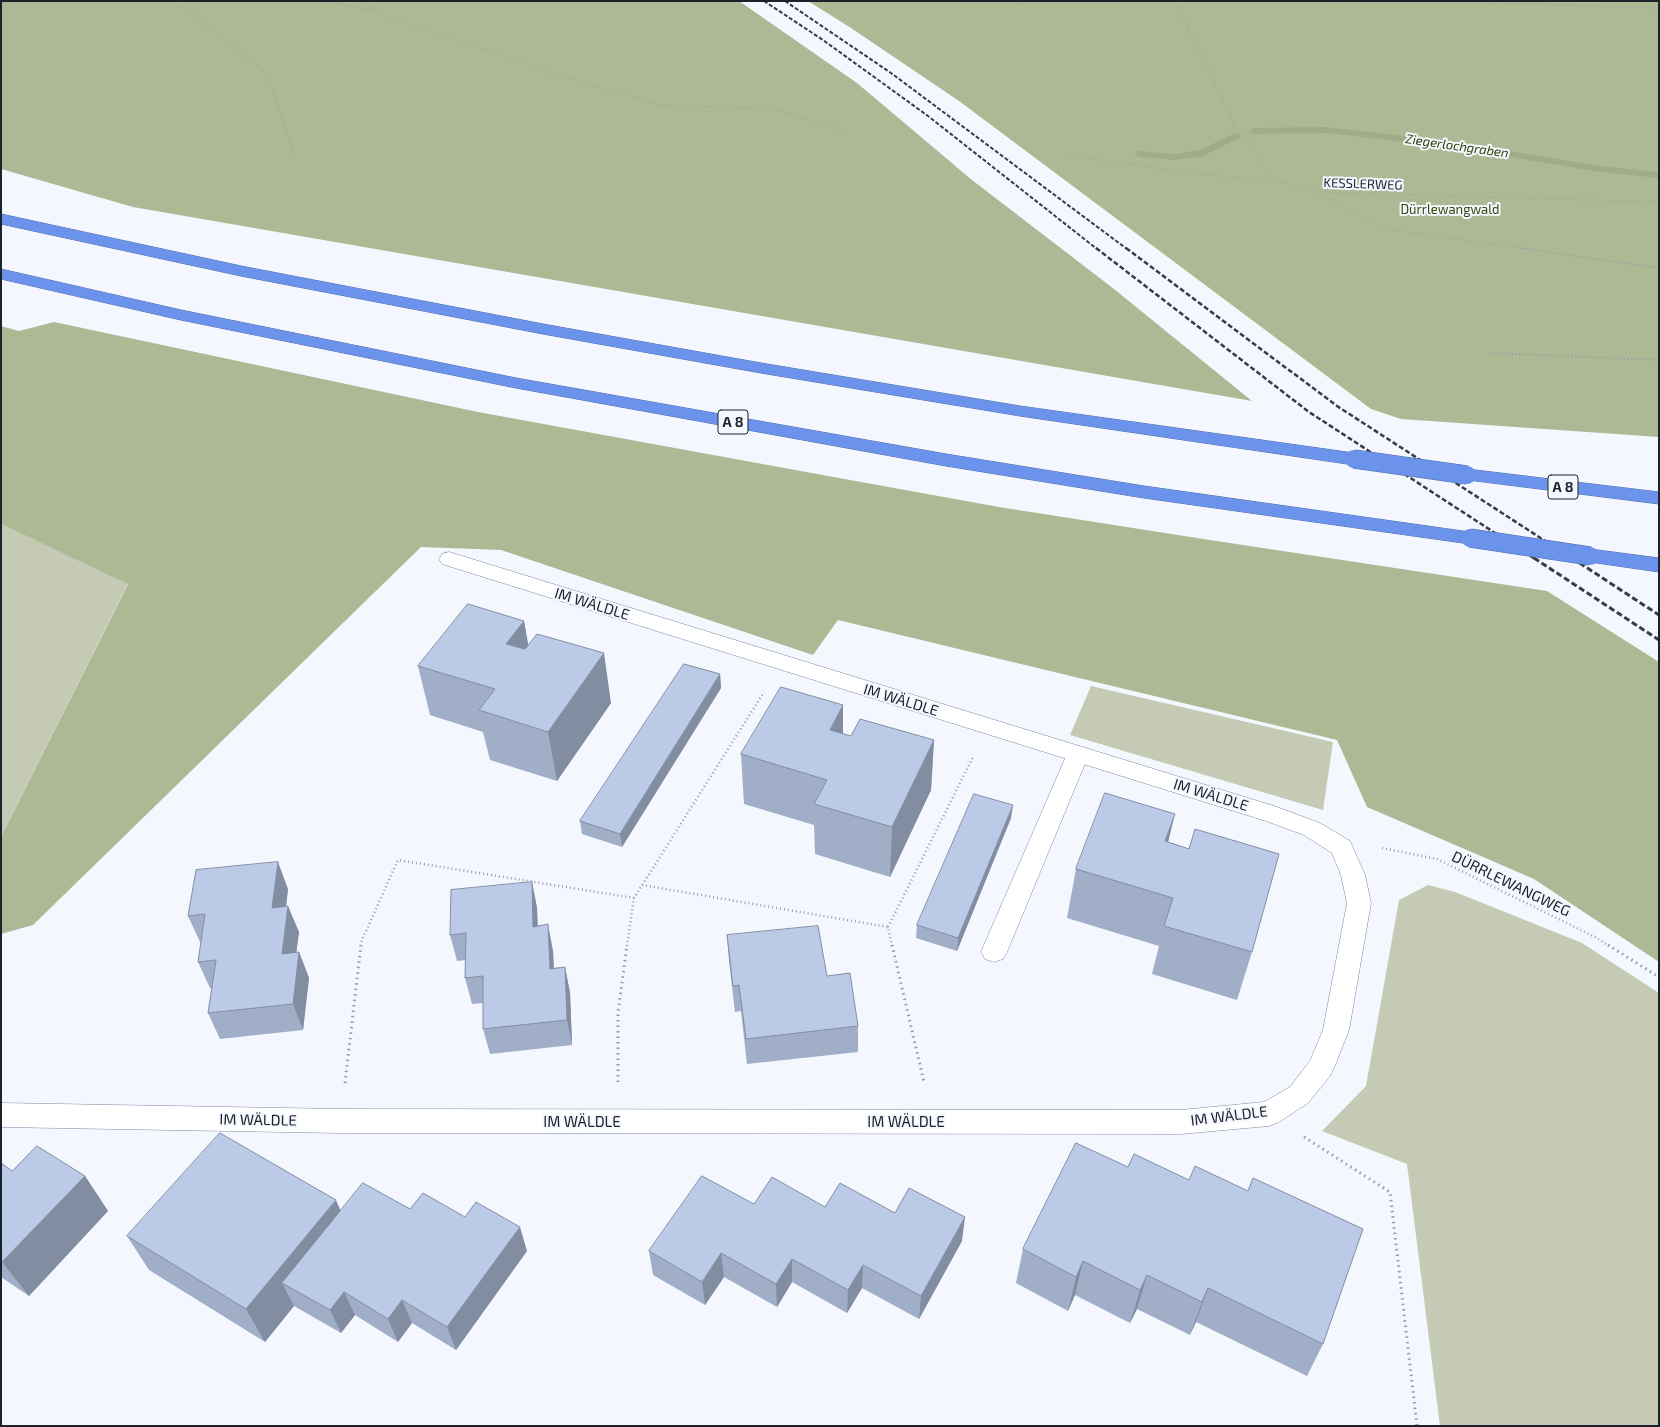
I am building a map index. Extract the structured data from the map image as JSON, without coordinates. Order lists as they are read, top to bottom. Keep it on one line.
{"streets":{"highway":["A 8"],"street":["IM WÄLDLE"],"path":["KESSLERWEG","DÜRRLEWANGWEG"]},"crossings":[["IM WÄLDLE","DÜRRLEWANGWEG"]],"water":["Ziegerlochgraben"],"parks":["Dürrlewangwald"]}
